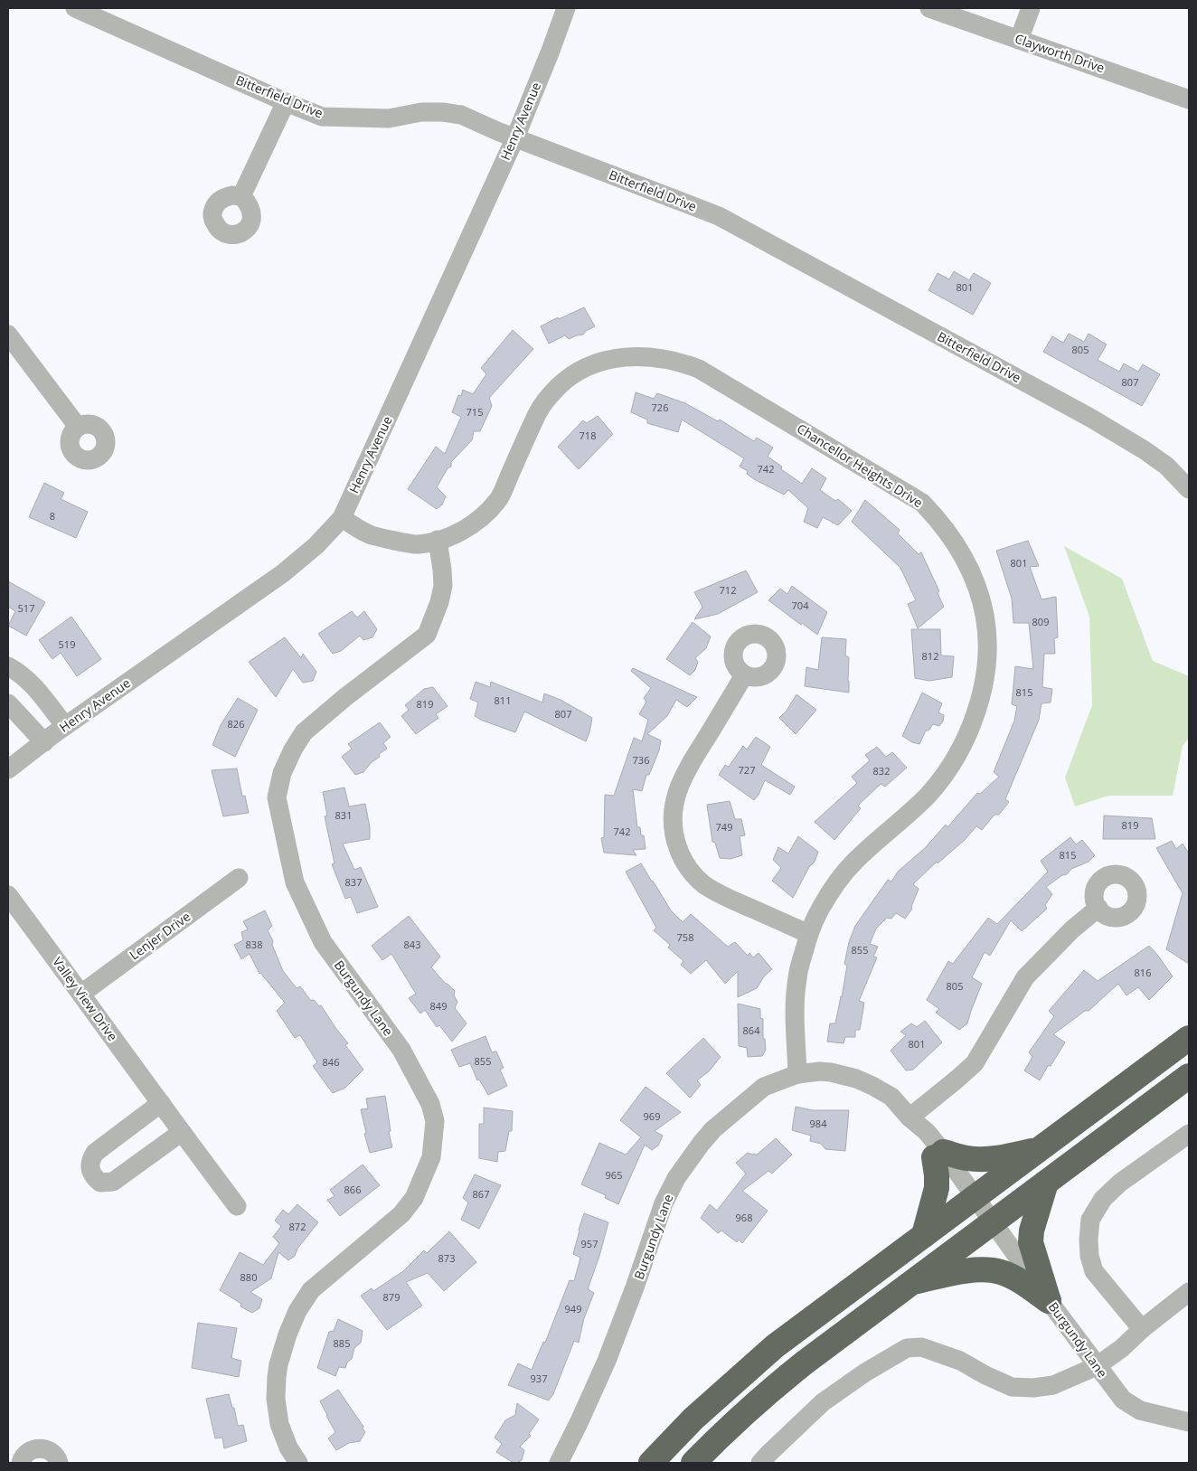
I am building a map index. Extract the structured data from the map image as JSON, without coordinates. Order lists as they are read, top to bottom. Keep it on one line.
{"streets":{"street":["Clayworth Drive","Bitterfield Drive","Henry Avenue","Chancellor Heights Drive","Lenjer Drive","Burgundy Lane","Valley View Drive"]},"crossings":[["Bitterfield Drive","Henry Avenue"],["Henry Avenue","Chancellor Heights Drive"],["Chancellor Heights Drive","Burgundy Lane"],["Lenjer Drive","Valley View Drive"]],"house_numbers":["801","805","807","726","715","718","742","8","801","712","704","517","809","519","812","815","811","819","807","826","736","727","832","831","819","749","742","815","837","758","838","843","855","816","805","849","864","801","855","846","969","984","965","866","867","968","872","957","873","880","879","949","885","937"]}
